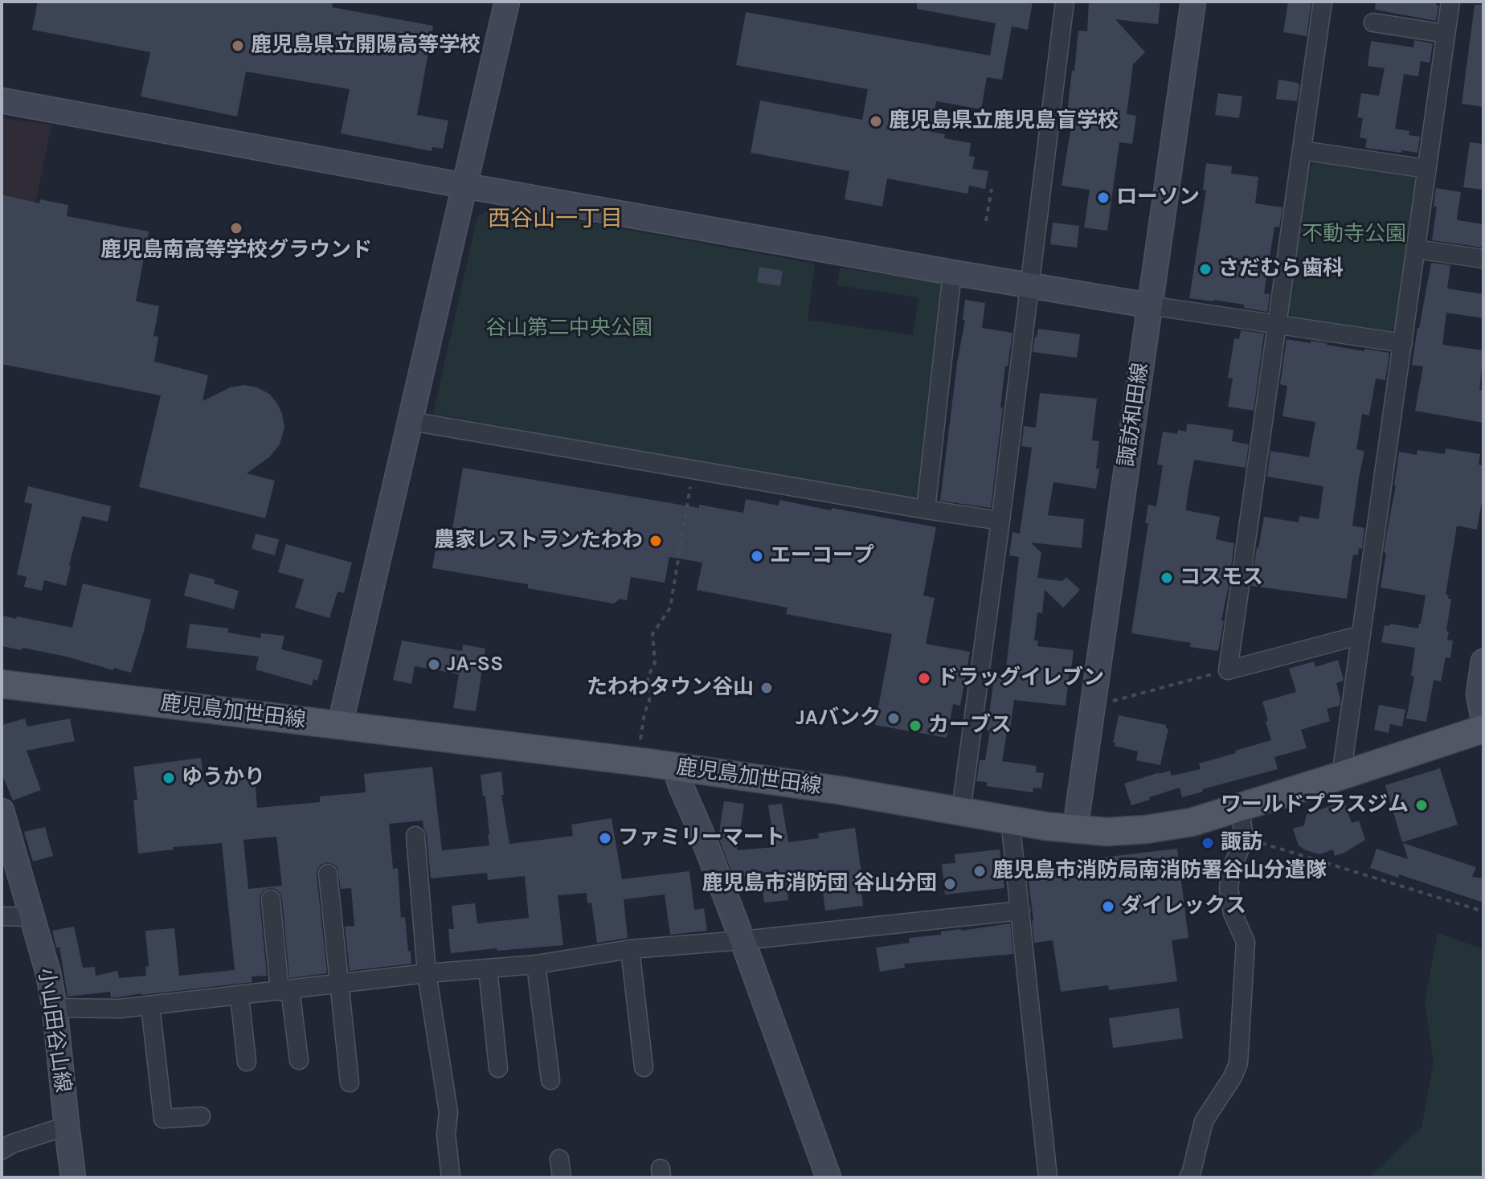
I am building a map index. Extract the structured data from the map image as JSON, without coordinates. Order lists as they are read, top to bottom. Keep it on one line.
{"streets":{"main road":["鹿児島加世田線"],"street":["諏訪和田線","小山田谷山線"]},"crossings":[["諏訪和田線","鹿児島加世田線"]],"districts":["西谷山一丁目"],"parks":["不動寺公園","谷山第二中央公園"],"places":["鹿児島県立開陽高等学校","鹿児島県立鹿児島盲学校","ローソン","鹿児島南高等学校グラウンド","さだむら歯科","農家レストランたわわ","エーコープ","コスモス","JA-SS","ドラッグイレブン","たわわタウン谷山","JAバンク","カーブス","ゆうかり","ワールドプラスジム","ファミリーマート","諏訪","鹿児島市消防局南消防署谷山分遣隊","鹿児島市消防団 谷山分団","ダイレックス"]}
